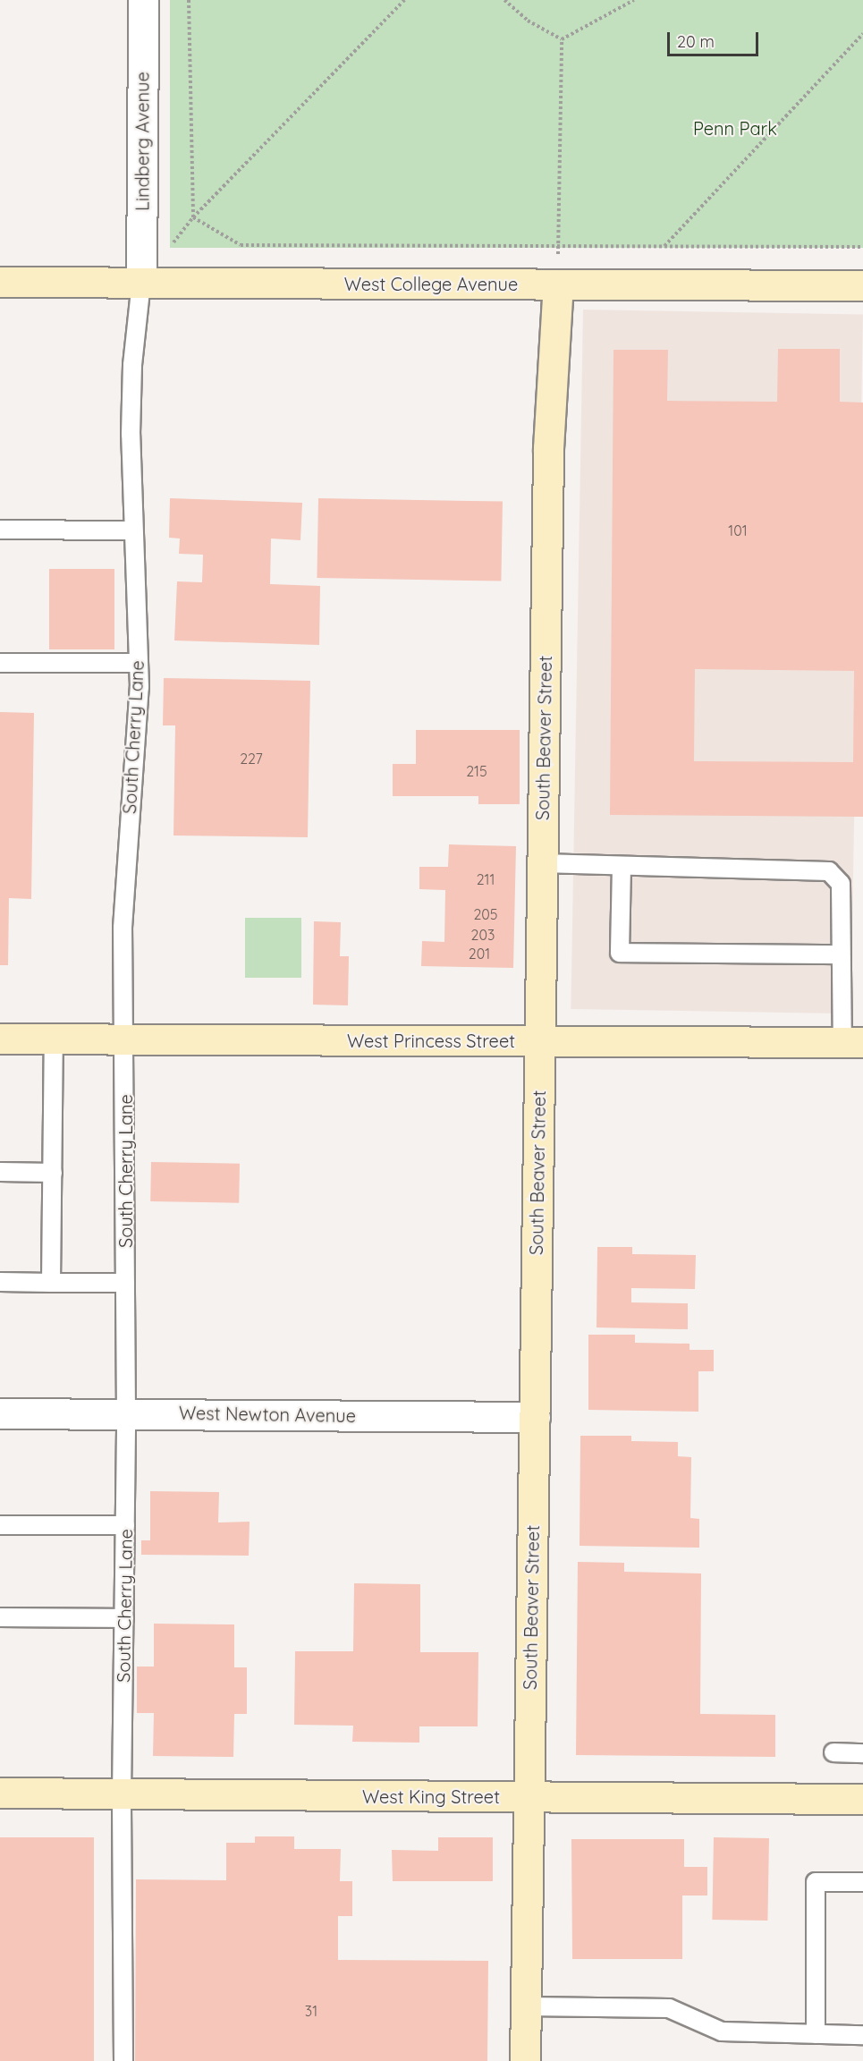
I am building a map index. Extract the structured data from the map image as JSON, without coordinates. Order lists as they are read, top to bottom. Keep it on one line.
{"streets":{"street":["Lindberg Avenue","West College Avenue","South Beaver Street","West Princess Street","West Newton Avenue","West King Street"],"lane":["South Cherry Lane"]},"crossings":[["Lindberg Avenue","West College Avenue"],["Lindberg Avenue","South Cherry Lane"],["West College Avenue","South Cherry Lane"],["West College Avenue","South Beaver Street"],["South Cherry Lane","West Princess Street"],["South Cherry Lane","West Newton Avenue"],["South Cherry Lane","West King Street"],["South Beaver Street","West Princess Street"],["South Beaver Street","West Newton Avenue"],["South Beaver Street","West King Street"]],"parks":["Penn Park"],"house_numbers":["101","227","215","211","205","203","201","31"],"scale_bar":"20 m"}
